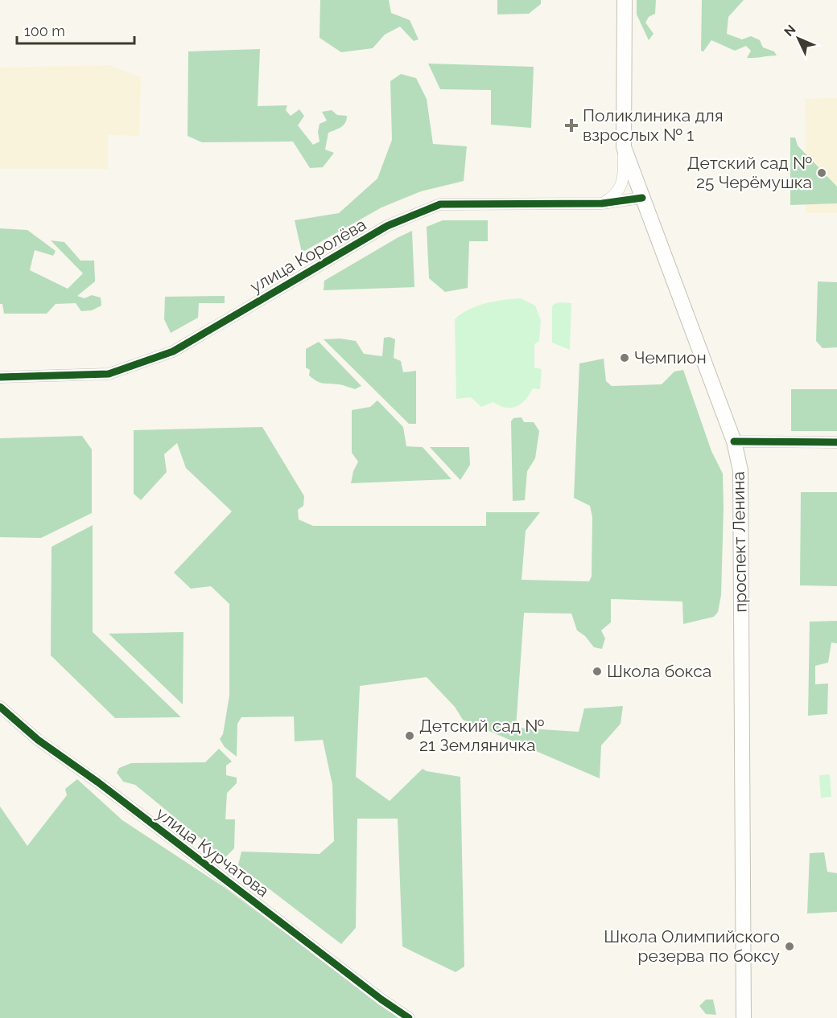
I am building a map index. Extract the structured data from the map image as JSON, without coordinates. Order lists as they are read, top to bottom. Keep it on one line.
{"streets":{"main road":["проспект Ленина"],"street":["улица Королёва","улица Курчатова"]},"crossings":[["улица Королёва","проспект Ленина"]],"places":{"health":["Поликлиника для взрослых № 1"],"other":["Детский сад № 25 Черёмушка","Чемпион","Школа бокса","Детский сад № 21 Земляничка","Школа Олимпийского резерва по боксу"]},"scale_bar":"100 m","north":"top left"}
